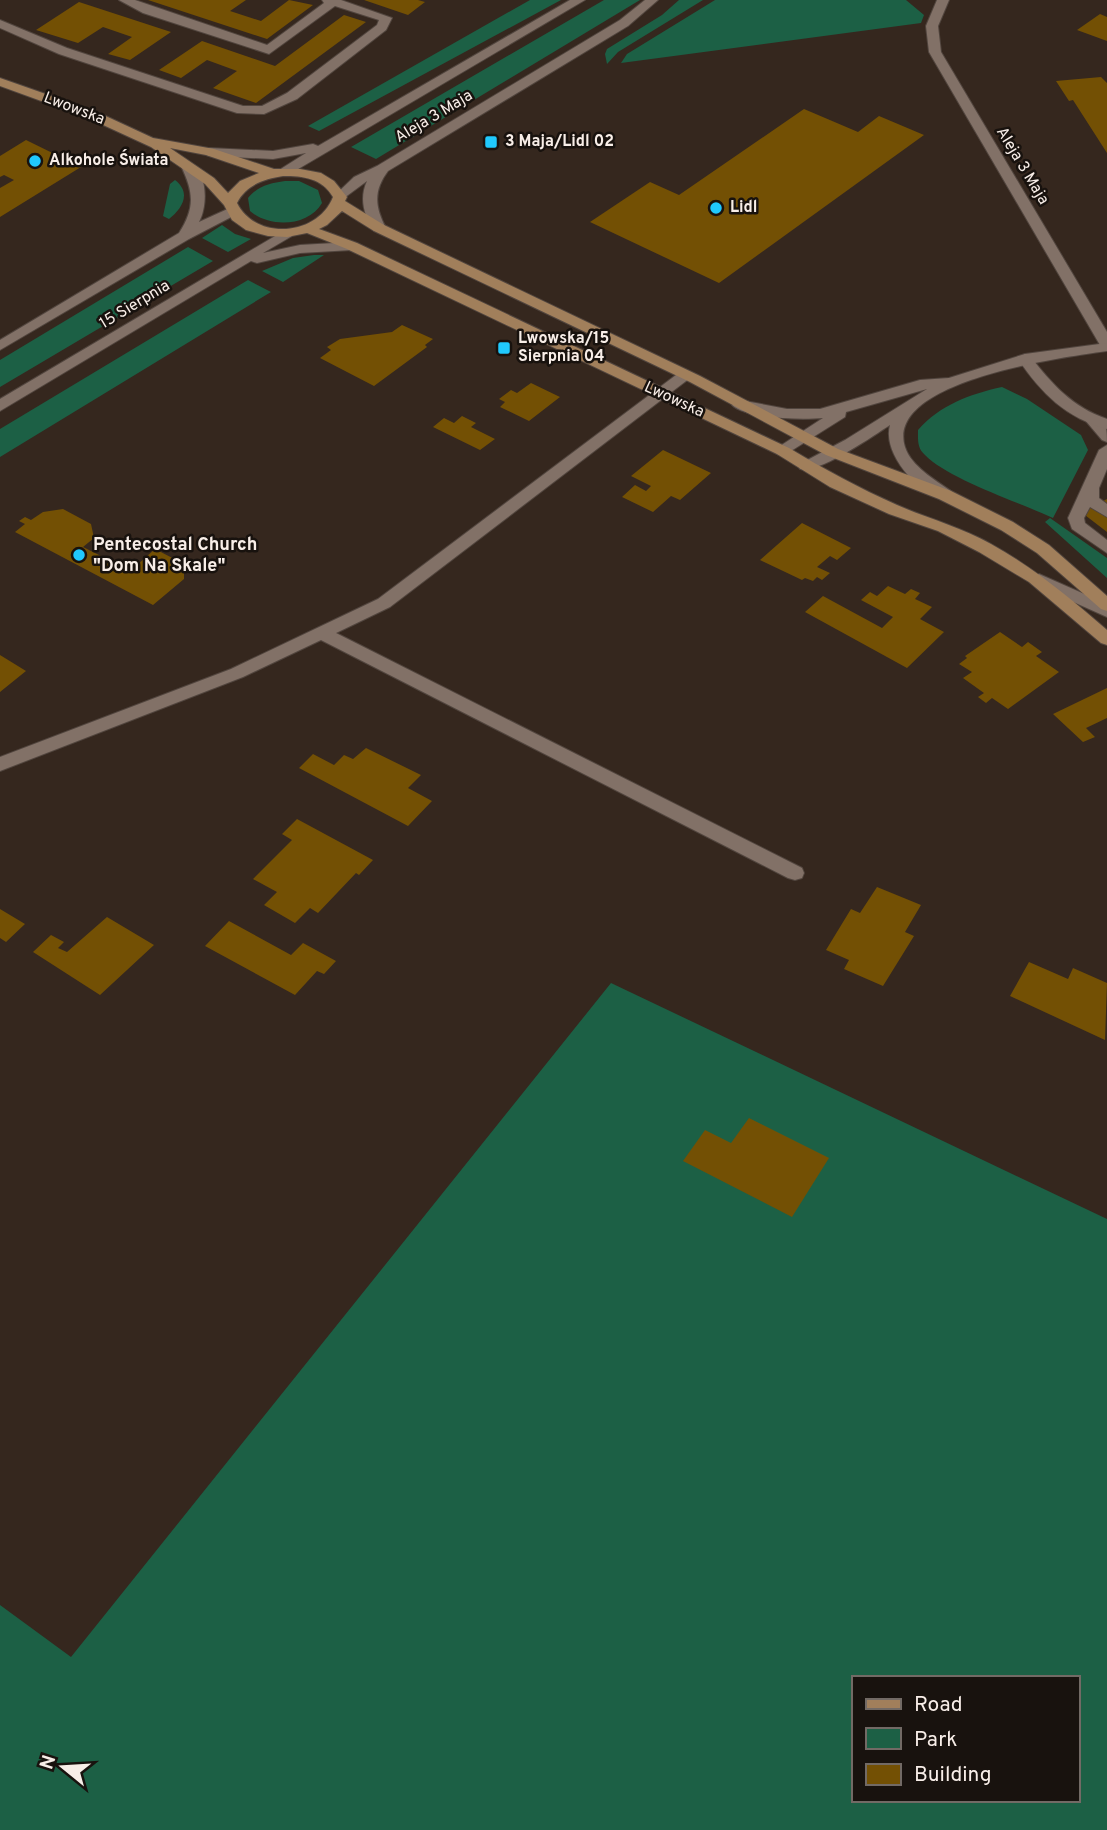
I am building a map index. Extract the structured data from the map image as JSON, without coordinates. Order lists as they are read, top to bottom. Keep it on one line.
{"streets":{"main road":["Lwowska"],"street":["Aleja 3 Maja","15 Sierpnia"]},"crossings":[["Lwowska","Aleja 3 Maja"],["Lwowska","15 Sierpnia"]],"places":{"transit":["3 Maja/Lidl 02","Lwowska/15 Sierpnia 04"],"other":["Alkohole Świata","Lidl","Pentecostal Church \"Dom Na Skale\""]},"legend":["Road","Park","Building"],"north":"left"}
